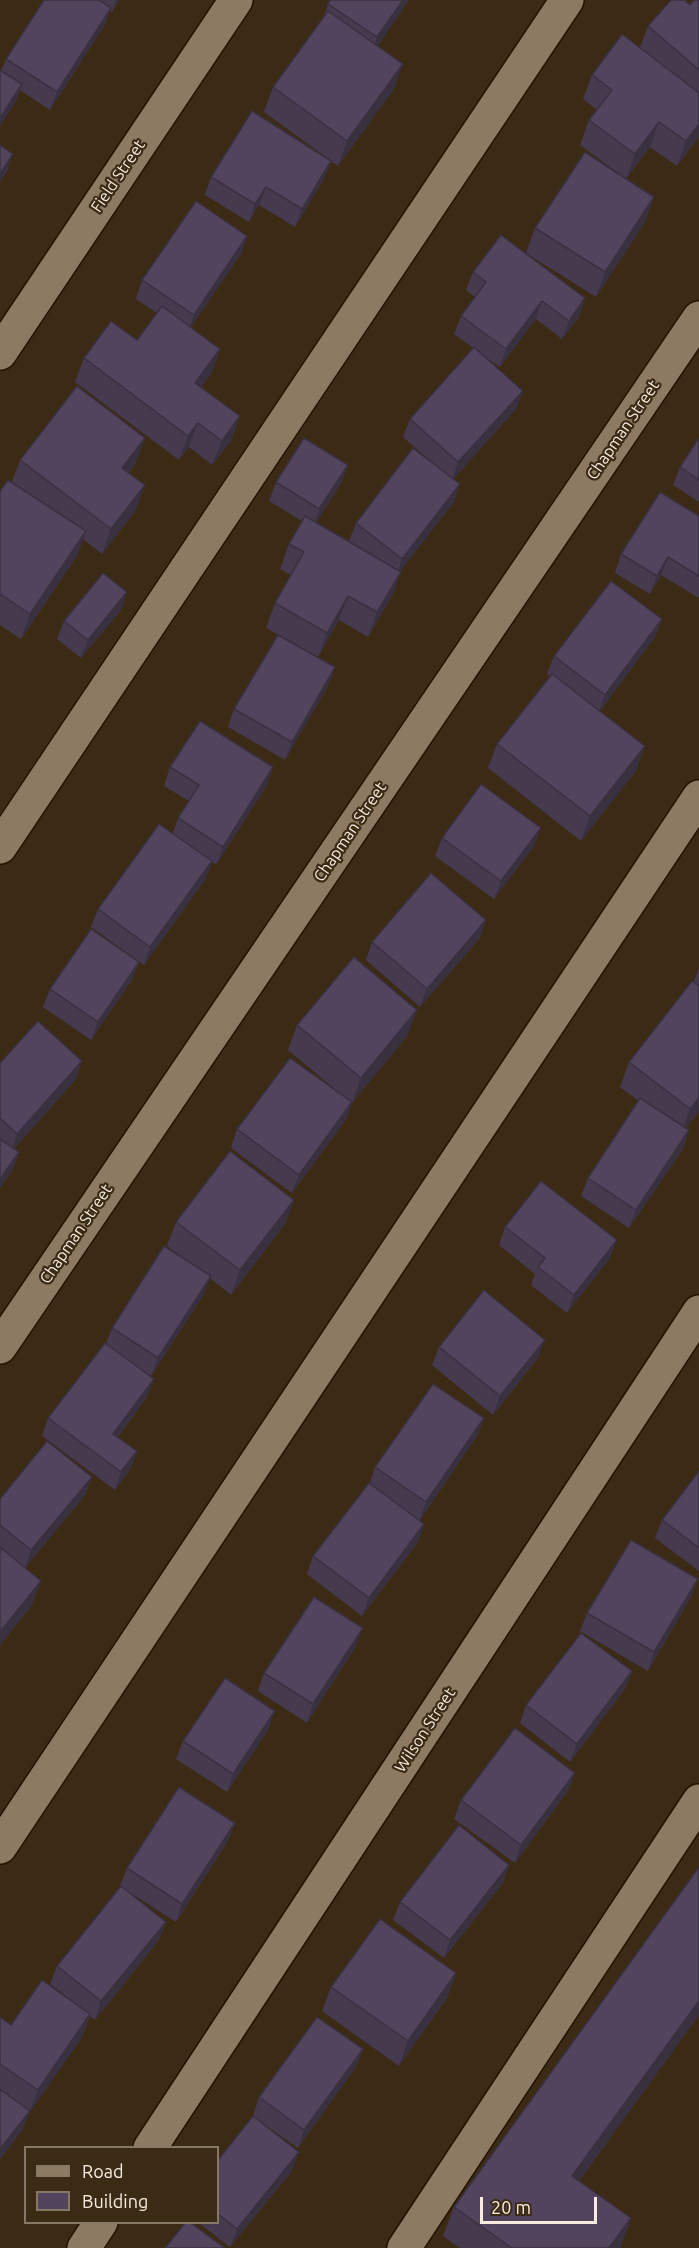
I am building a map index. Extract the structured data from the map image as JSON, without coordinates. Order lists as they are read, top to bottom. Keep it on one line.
{"streets":{"street":["Field Street","Chapman Street","Wilson Street"]},"legend":["Road","Building"],"scale_bar":"20 m"}
